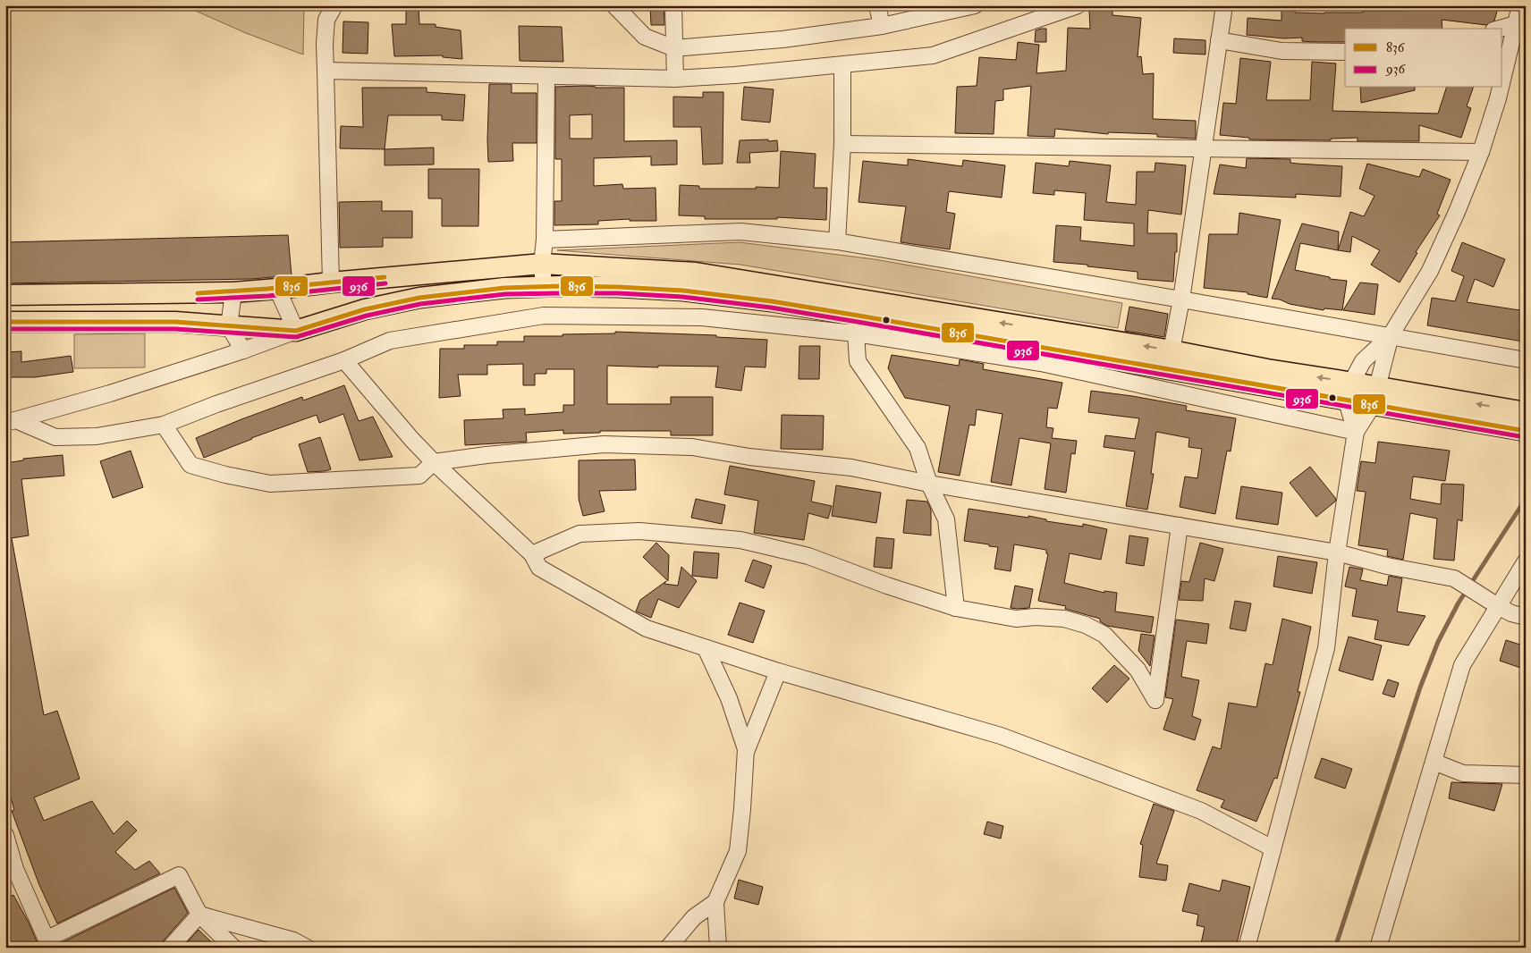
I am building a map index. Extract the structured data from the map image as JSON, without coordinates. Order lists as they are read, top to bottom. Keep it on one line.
{"lines":["transit line 836","transit line 936"],"legend":["836","936"]}
